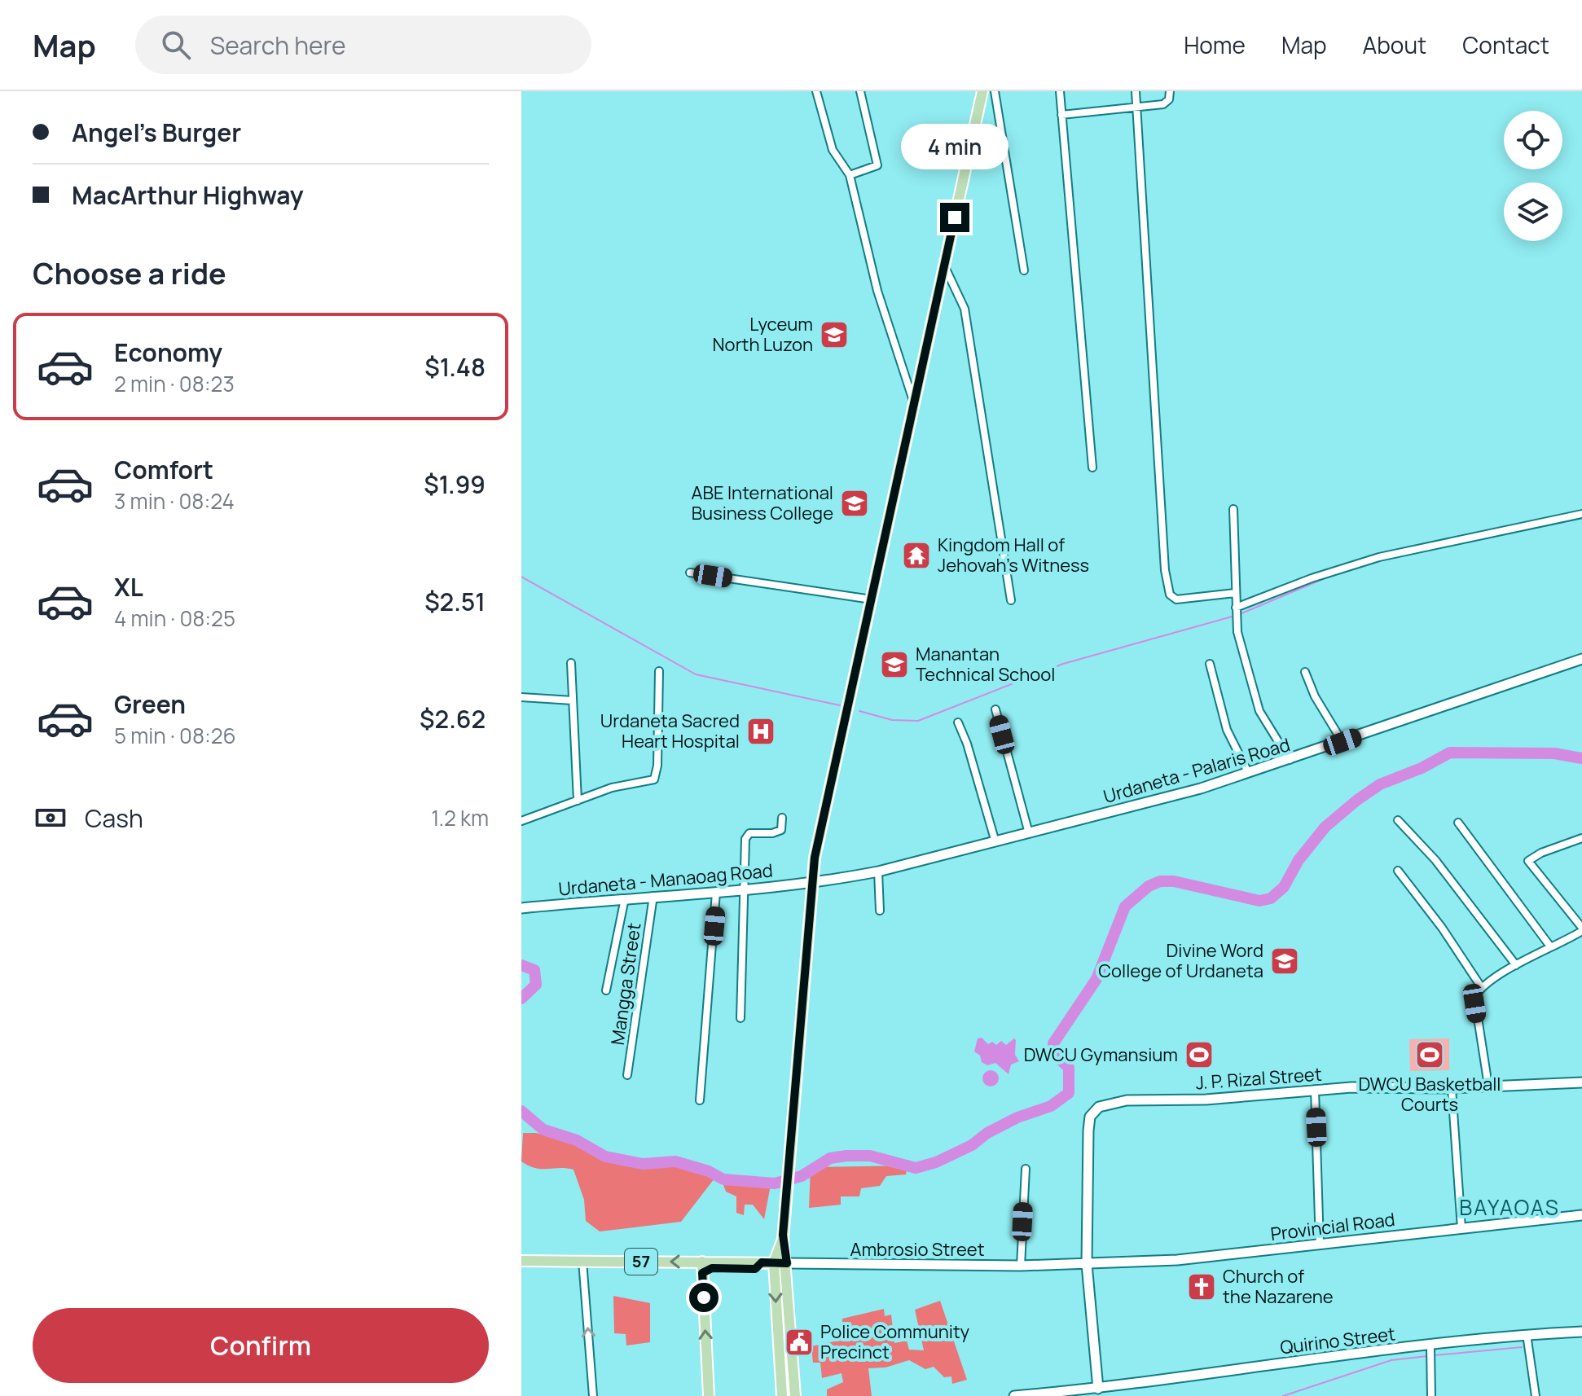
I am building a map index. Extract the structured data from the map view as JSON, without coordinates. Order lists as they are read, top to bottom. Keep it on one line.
{"streets":{"main road":["Urdaneta - Palaris Road","Urdaneta - Manaoag Road","J. P. Rizal Street","Provincial Road","Ambrosio Street","57","Quirino Street"],"street":["Mangga Street"]},"crossings":[["Urdaneta - Palaris Road","Urdaneta - Manaoag Road"],["Urdaneta - Manaoag Road","Mangga Street"],["J. P. Rizal Street","Provincial Road"],["J. P. Rizal Street","Ambrosio Street"],["Provincial Road","Ambrosio Street"],["Ambrosio Street","57"]],"districts":["BAYAOAS"],"places":{"school or university":["Lyceum North Luzon","ABE International Business College","Manantan Technical School","Divine Word College of Urdaneta"],"temple":["Kingdom Hall of Jehovah's Witness"],"hospital":["Urdaneta Sacred Heart Hospital"],"sports":["DWCU Gymansium","DWCU Basketball Courts"],"church":["Church of the Nazarene"],"public building":["Police Community Precinct"]},"page":{"header":"Map","search":"Search here","nav":["Home","Map","About","Contact"],"banner":["Angel's Burger","MacArthur Highway"],"bubble":"4 min","heading":"Choose a ride","list":[{"name":"Economy","note":"2 min · 08:23","value":"$1.48"},{"name":"Comfort","note":"3 min · 08:24","value":"$1.99"},{"name":"XL","note":"4 min · 08:25","value":"$2.51"},{"name":"Green","note":"5 min · 08:26","value":"$2.62"}],"pay":["Cash","1.2 km"],"buttons":"Confirm"}}
